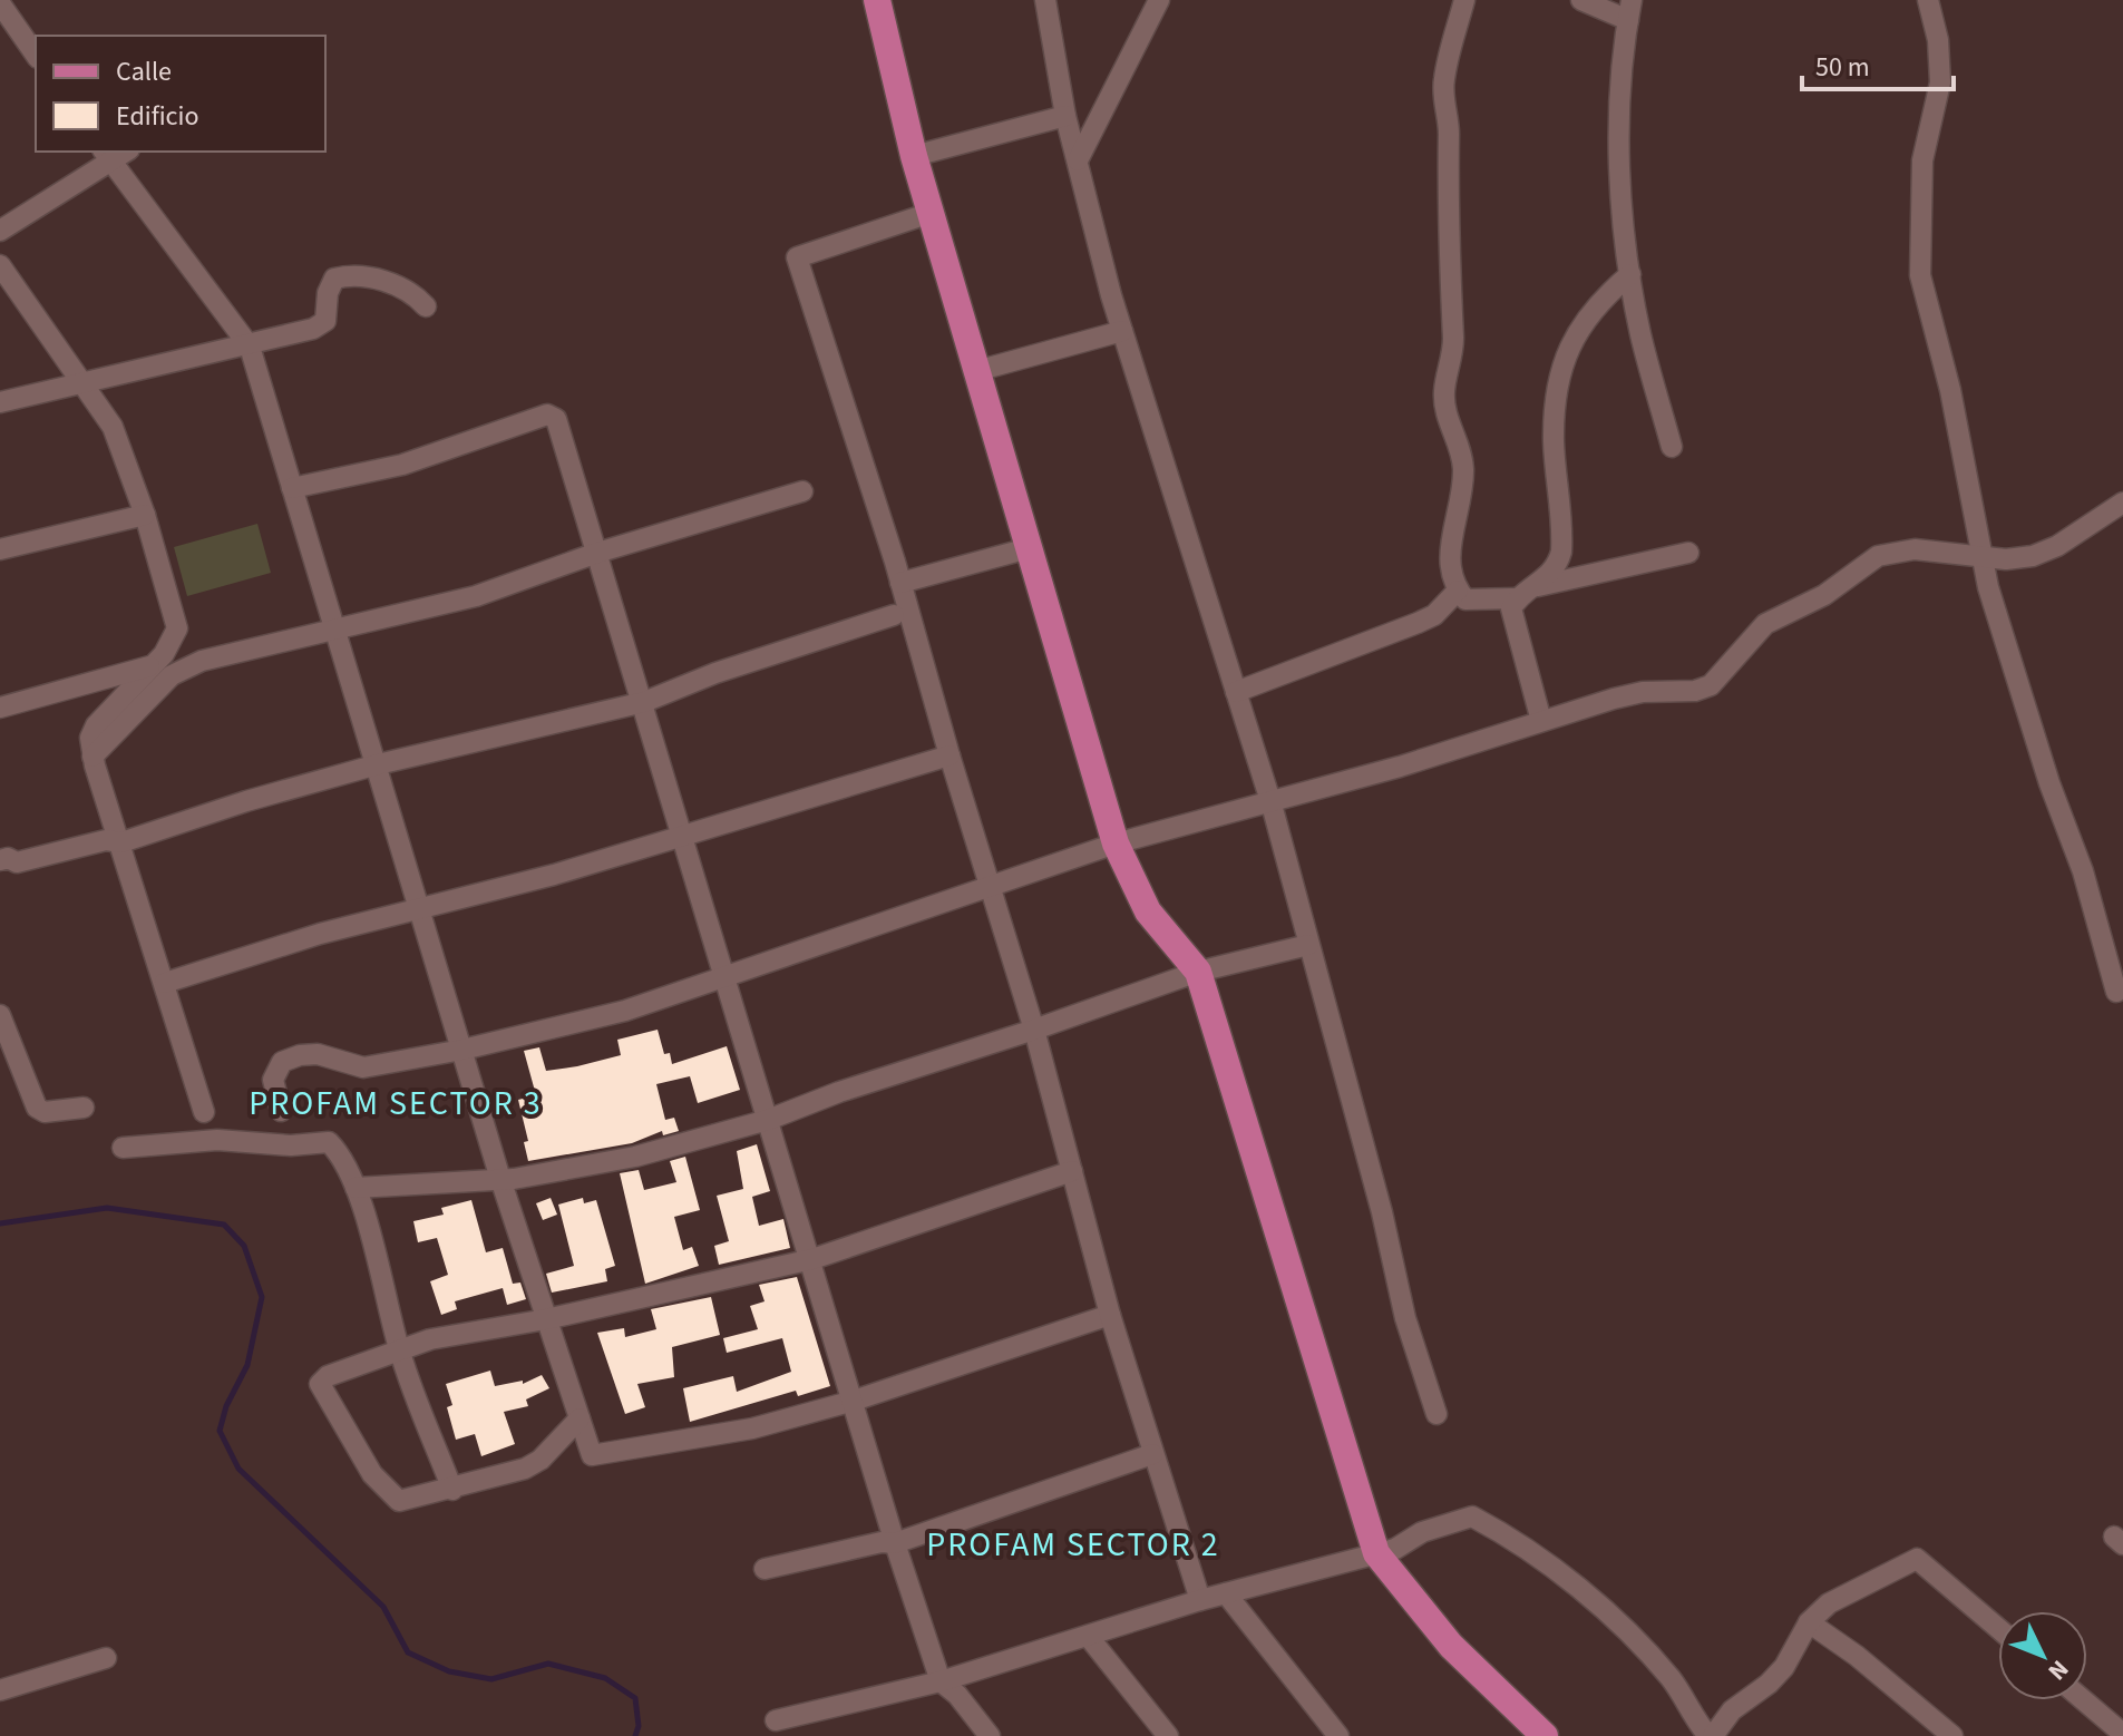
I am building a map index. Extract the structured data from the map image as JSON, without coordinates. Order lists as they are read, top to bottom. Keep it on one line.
{"districts":["PROFAM SECTOR 3","PROFAM SECTOR 2"],"legend":["Calle","Edificio"],"scale_bar":"50 m","north":"bottom right"}
